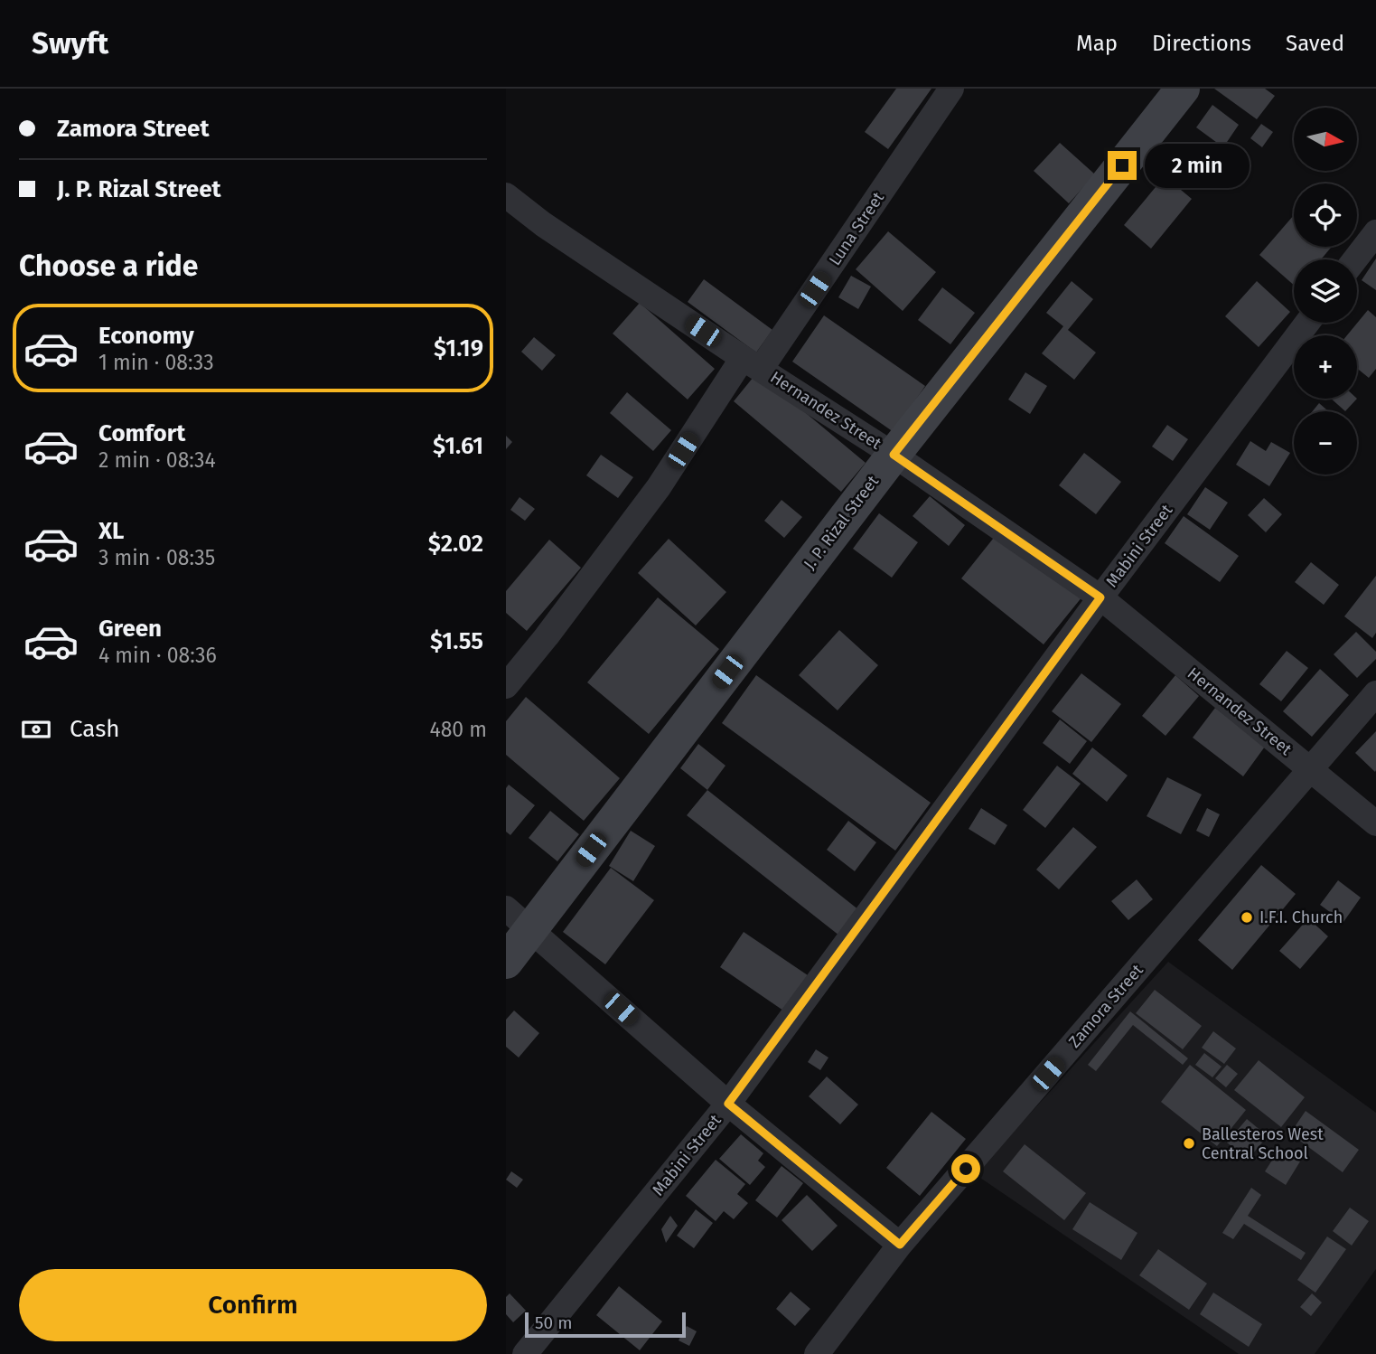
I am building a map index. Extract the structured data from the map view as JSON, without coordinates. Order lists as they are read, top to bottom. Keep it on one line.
{"streets":{"main road":["J. P. Rizal Street"],"street":["Luna Street","Hernandez Street","Mabini Street","Zamora Street"]},"crossings":[["Luna Street","Hernandez Street"],["Hernandez Street","J. P. Rizal Street"],["Hernandez Street","Mabini Street"],["Hernandez Street","Zamora Street"]],"places":["I.F.I. Church","Ballesteros West Central School"],"scale_bar":"50 m","north":"right","page":{"header":"Swyft","nav":["Map","Directions","Saved"],"banner":["Zamora Street","J. P. Rizal Street"],"map_buttons":["+","−"],"bubble":"2 min","heading":"Choose a ride","list":[{"name":"Economy","note":"1 min · 08:33","value":"$1.19"},{"name":"Comfort","note":"2 min · 08:34","value":"$1.61"},{"name":"XL","note":"3 min · 08:35","value":"$2.02"},{"name":"Green","note":"4 min · 08:36","value":"$1.55"}],"pay":["Cash","480 m"],"buttons":"Confirm","scale":"50 m"}}
